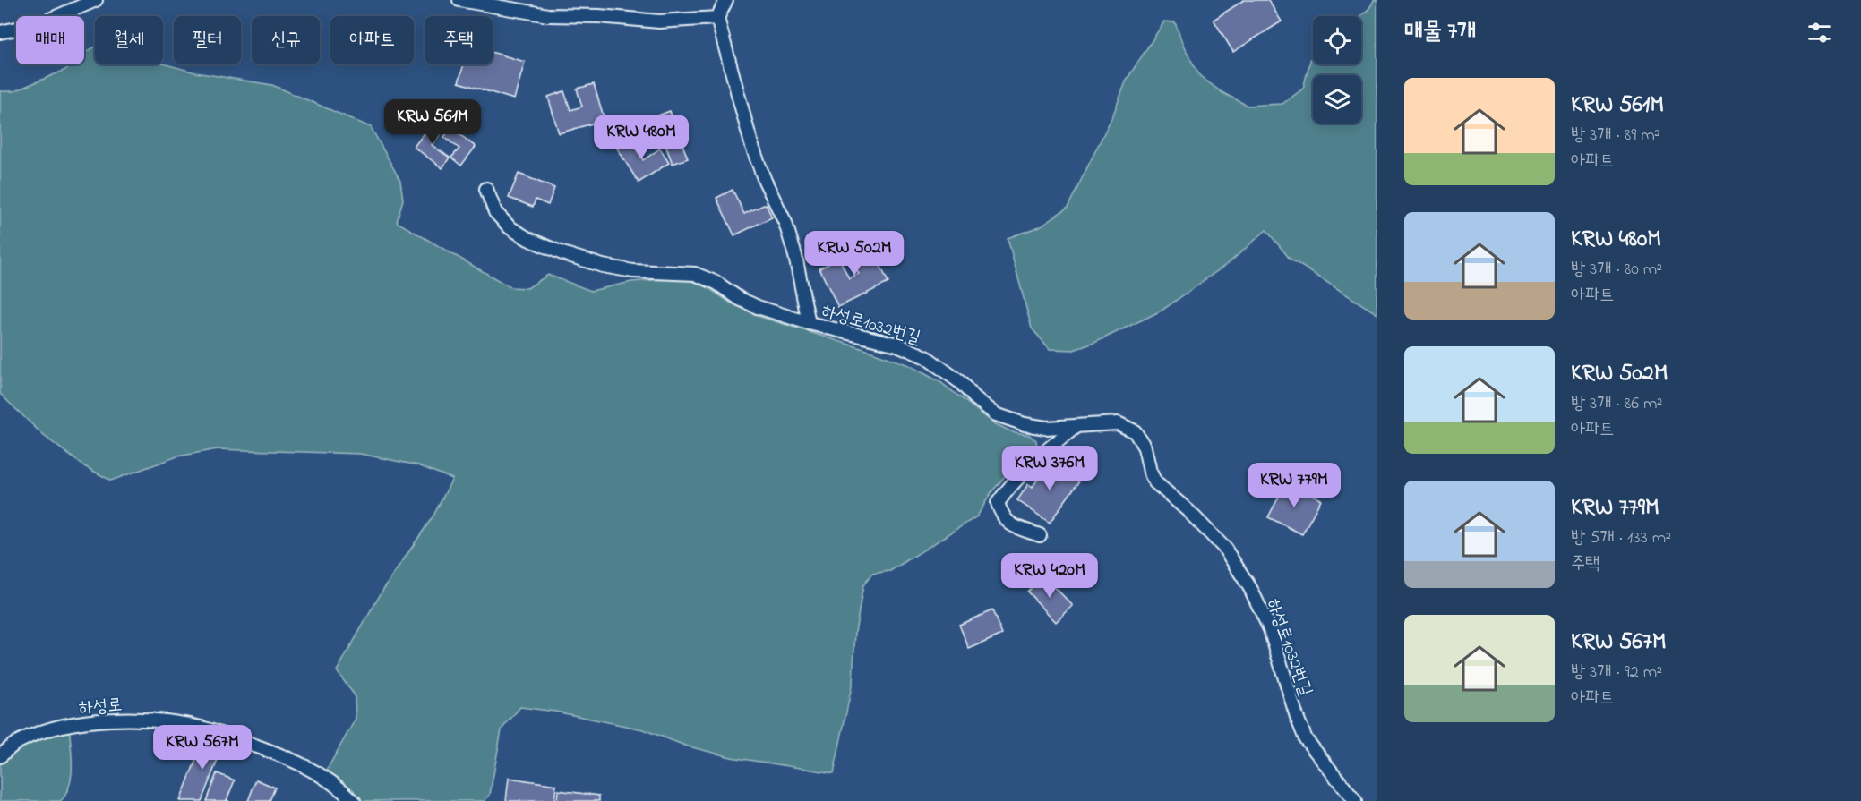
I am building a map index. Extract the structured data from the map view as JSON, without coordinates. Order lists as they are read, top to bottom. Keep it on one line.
{"streets":{"lane":["하성로1032번길","하성로"]},"page":{"heading":"매물 7개","chip":["매매","월세","필터","신규","아파트","주택"],"list":[{"name":"KRW 561M","note":"방 3개 · 89 m² · 아파트"},{"name":"KRW 480M","note":"방 3개 · 80 m² · 아파트"},{"name":"KRW 502M","note":"방 3개 · 86 m² · 아파트"},{"name":"KRW 779M","note":"방 5개 · 133 m² · 주택"},{"name":"KRW 567M","note":"방 3개 · 92 m² · 아파트"}],"price":["KRW 561M","KRW 480M","KRW 502M","KRW 376M","KRW 779M","KRW 420M","KRW 567M"]}}
